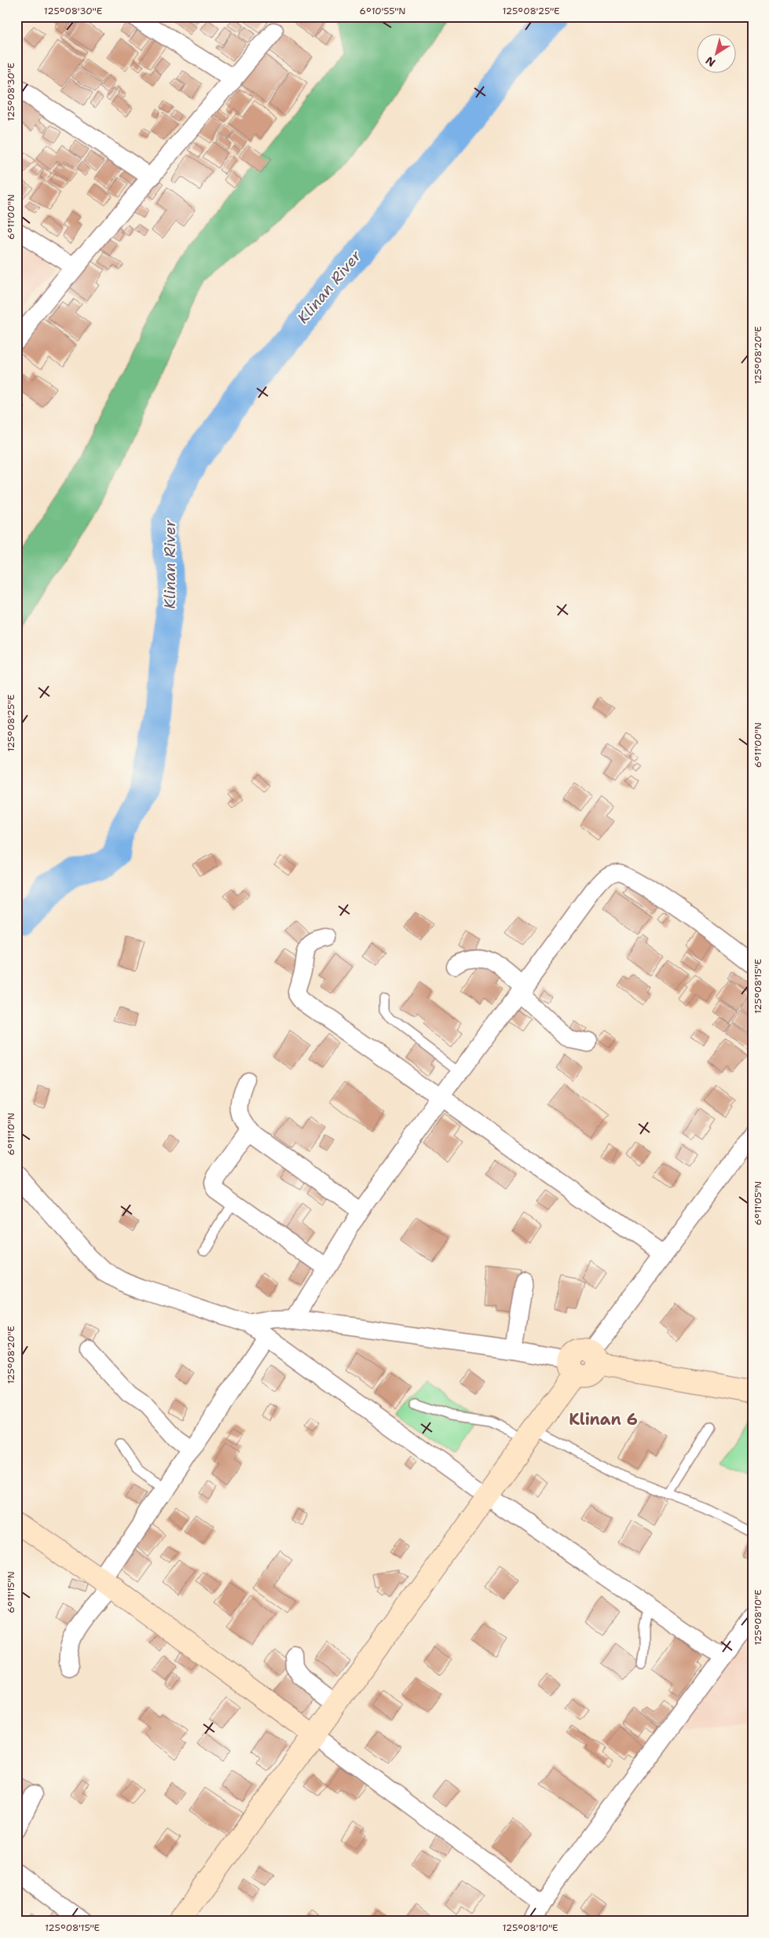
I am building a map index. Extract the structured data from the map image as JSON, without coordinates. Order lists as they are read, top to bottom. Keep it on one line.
{"districts":["Klinan 6"],"water":["Klinan River"],"north":"bottom left","coordinates":["125°08'30\"E","6°10'55\"N","125°08'25\"E","6°11'00\"N","125°08'20\"E","125°08'15\"E","6°11'10\"N","6°11'05\"N","6°11'15\"N","125°08'10\"E"]}
